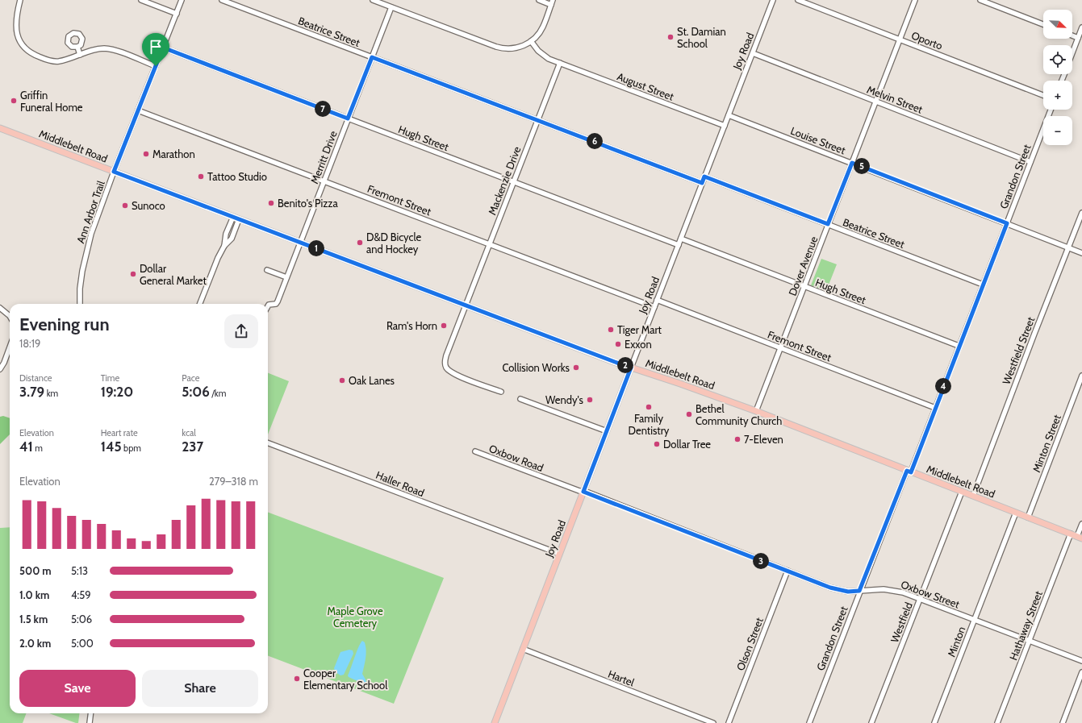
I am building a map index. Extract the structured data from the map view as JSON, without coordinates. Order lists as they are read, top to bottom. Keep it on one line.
{"streets":{"main road":["Joy Road","Middlebelt Road"],"street":["Beatrice Street","Oporto","August Street","Melvin Street","Hugh Street","Louise Street","Merritt Drive","Grandon Street","Mackenzie Drive","Fremont Street","Ann Arbor Trail","Dover Avenue","Westfield Street","Minton Street","Oxbow Road","Haller Road","Oxbow Street","Westfield","Hathaway Street","Minton","Olson Street","Hartel"]},"crossings":[["Beatrice Street","Joy Road"],["Beatrice Street","Merritt Drive"],["Beatrice Street","Grandon Street"],["Beatrice Street","Mackenzie Drive"],["Beatrice Street","Dover Avenue"],["Oporto","Dover Avenue"],["Joy Road","August Street"],["Joy Road","Melvin Street"],["Joy Road","Hugh Street"],["Joy Road","Louise Street"],["Joy Road","Middlebelt Road"],["Joy Road","Fremont Street"],["Joy Road","Haller Road"],["Joy Road","Oxbow Street"],["Joy Road","Hartel"],["August Street","Mackenzie Drive"],["Melvin Street","Grandon Street"],["Melvin Street","Dover Avenue"],["Hugh Street","Merritt Drive"],["Hugh Street","Grandon Street"],["Hugh Street","Mackenzie Drive"],["Hugh Street","Ann Arbor Trail"],["Hugh Street","Dover Avenue"],["Louise Street","Grandon Street"],["Louise Street","Dover Avenue"],["Louise Street","Westfield Street"],["Middlebelt Road","Merritt Drive"],["Middlebelt Road","Grandon Street"],["Middlebelt Road","Mackenzie Drive"],["Middlebelt Road","Ann Arbor Trail"],["Middlebelt Road","Dover Avenue"],["Middlebelt Road","Westfield Street"],["Middlebelt Road","Minton Street"],["Middlebelt Road","Westfield"],["Middlebelt Road","Hathaway Street"],["Middlebelt Road","Minton"],["Merritt Drive","Fremont Street"],["Grandon Street","Fremont Street"],["Grandon Street","Oxbow Street"],["Mackenzie Drive","Fremont Street"],["Fremont Street","Ann Arbor Trail"],["Fremont Street","Dover Avenue"],["Oxbow Road","Oxbow Street"],["Oxbow Street","Westfield"],["Oxbow Street","Hathaway Street"],["Oxbow Street","Minton"],["Oxbow Street","Olson Street"]],"parks":["Maple Grove Cemetery"],"places":["St. Damian School","Griffin Funeral Home","Marathon","Tattoo Studio","Benito's Pizza","Sunoco","D&D Bicycle and Hockey","Dollar General Market","Ram's Horn","Tiger Mart","Exxon","Collision Works","Oak Lanes","Wendy's","Family Dentistry","Bethel Community Church","7-Eleven","Dollar Tree","Cooper Elementary School"],"north":"bottom right","page":{"map_buttons":["+","−"],"pins":["7","6","5","1","2","4","3"],"heading":["Evening run","18:19"],"stats":[["Distance","3.79 km"],["Time","19:20"],["Pace","5:06 /km"],["Elevation","41 m"],["Heart rate","145 bpm"],["kcal","237"]],"chart":["Elevation","279–318 m"],"list":[{"name":"500 m","note":"5:13"},{"name":"1.0 km","note":"4:59"},{"name":"1.5 km","note":"5:06"},{"name":"2.0 km","note":"5:00"}],"buttons":["Save","Share"]}}
